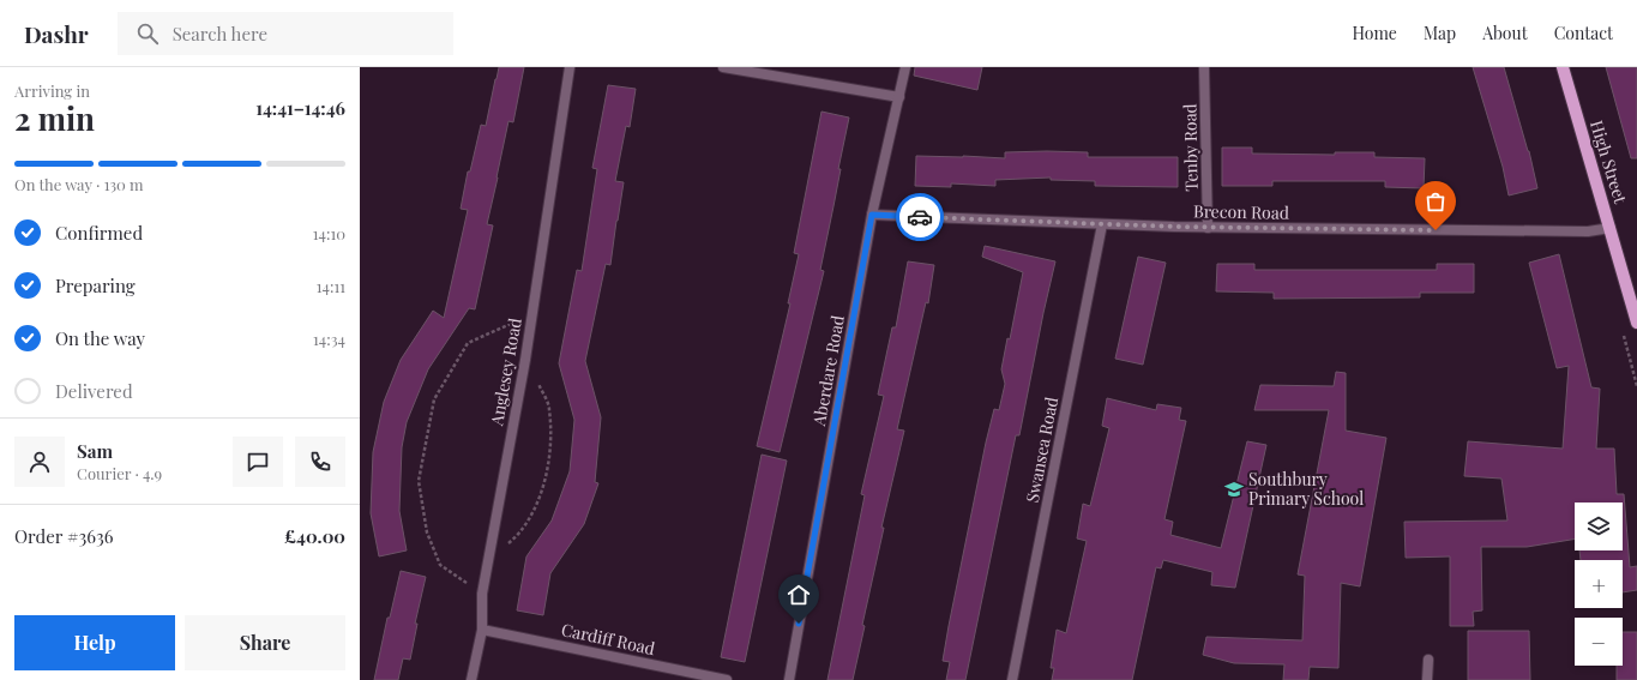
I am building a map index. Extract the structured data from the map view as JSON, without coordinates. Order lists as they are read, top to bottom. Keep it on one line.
{"streets":{"main road":["High Street"],"street":["Tenby Road","Brecon Road","Aberdare Road","Anglesey Road","Swansea Road","Cardiff Road"]},"crossings":[["Tenby Road","Brecon Road"],["High Street","Brecon Road"],["Brecon Road","Aberdare Road"],["Brecon Road","Swansea Road"],["Anglesey Road","Cardiff Road"]],"places":{"school or university":["Southbury Primary School"]},"page":{"header":"Dashr","search":"Search here","nav":["Home","Map","About","Contact"],"heading":["2 min","Arriving in","14:41–14:46"],"panel":["Sam","Courier · 4.9","Order #3636","£40.00"],"bar":"On the way · 130 m","list":[["Confirmed","14:10"],["Preparing","14:11"],["On the way","14:34"],"Delivered"],"map_buttons":["+","−"],"buttons":["Help","Share"]}}
